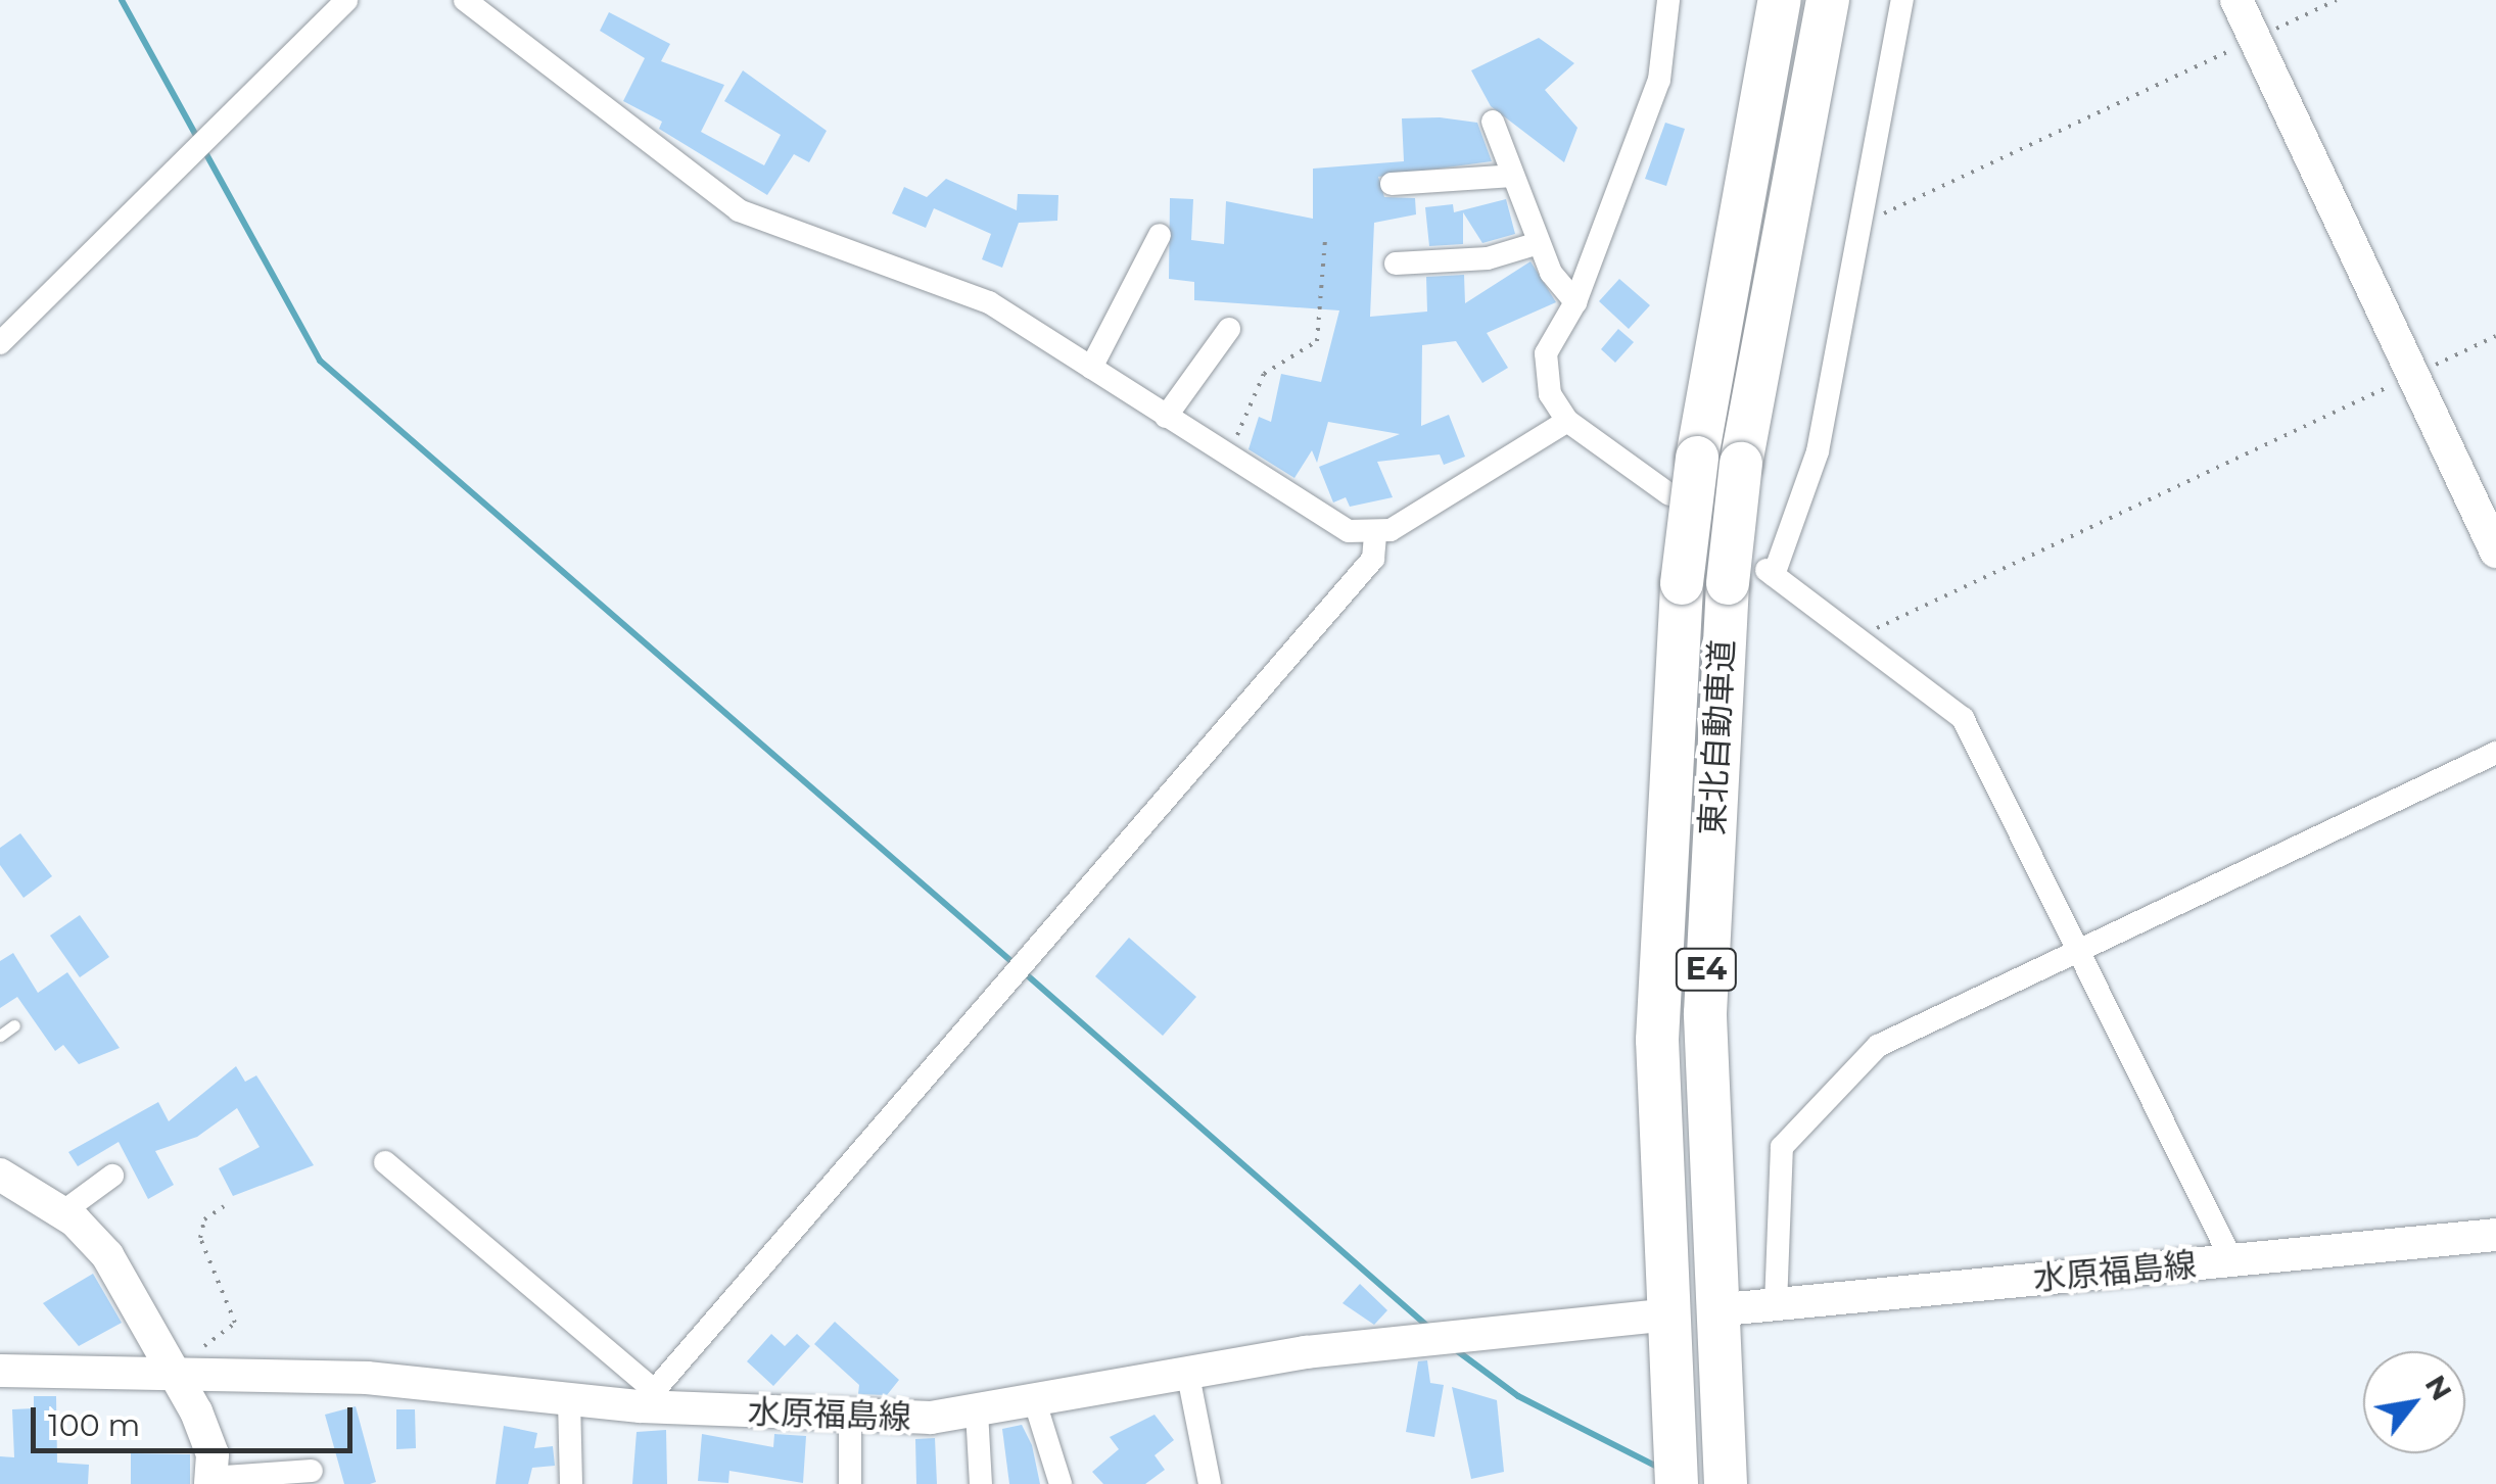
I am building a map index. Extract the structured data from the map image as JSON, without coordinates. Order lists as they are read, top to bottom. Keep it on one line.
{"streets":{"highway":["東北自動車道","E4"],"main road":["水原福島線"]},"crossings":[["東北自動車道","水原福島線"]],"scale_bar":"100 m","north":"top right"}
